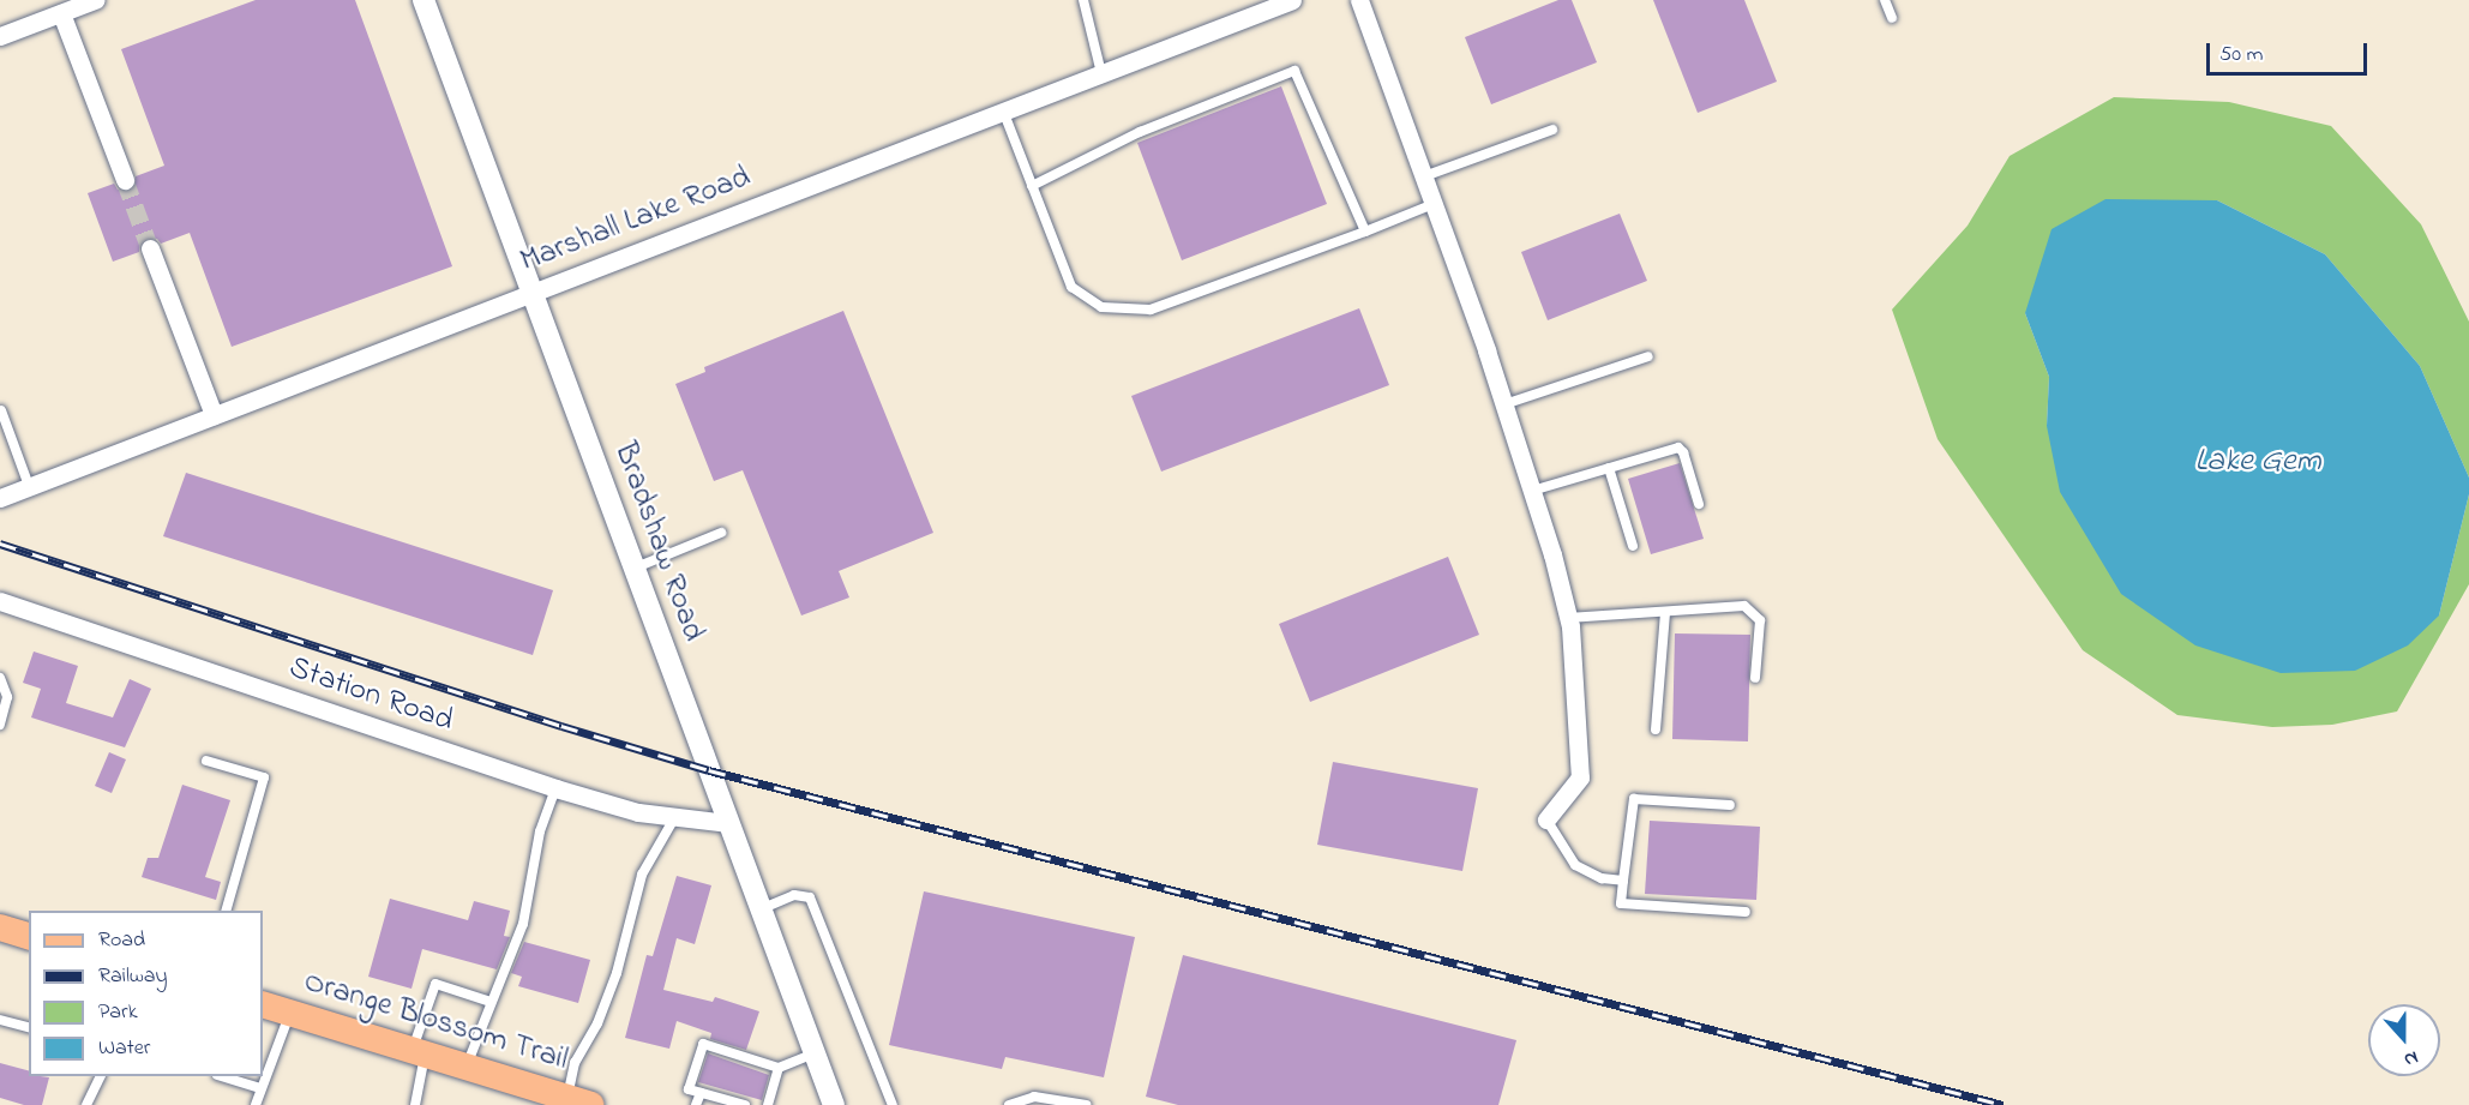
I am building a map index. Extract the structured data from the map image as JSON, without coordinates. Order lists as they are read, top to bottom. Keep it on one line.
{"streets":{"main road":["Orange Blossom Trail"],"street":["Marshall Lake Road","Bradshaw Road","Station Road"]},"crossings":[["Marshall Lake Road","Bradshaw Road"],["Bradshaw Road","Station Road"]],"water":["Lake Gem"],"legend":["Road","Railway","Park","Water"],"scale_bar":"50 m","north":"bottom"}
